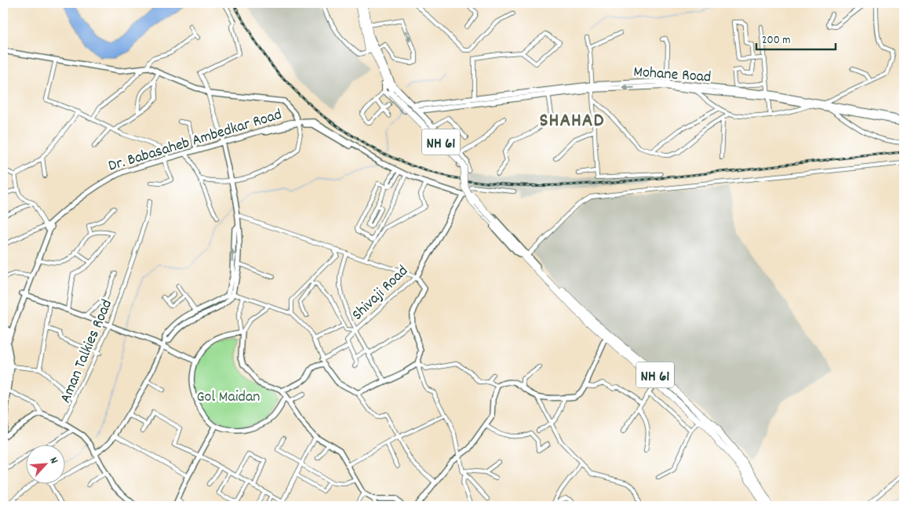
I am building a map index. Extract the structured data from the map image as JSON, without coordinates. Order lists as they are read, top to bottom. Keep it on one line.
{"streets":{"highway":["NH 61"],"main road":["Mohane Road"],"street":["Dr. Babasaheb Ambedkar Road","Shivaji Road","Aman Talkies Road"]},"crossings":[["Dr. Babasaheb Ambedkar Road","Shivaji Road"]],"districts":["SHAHAD"],"parks":["Gol Maidan"],"scale_bar":"200 m","north":"top right"}
